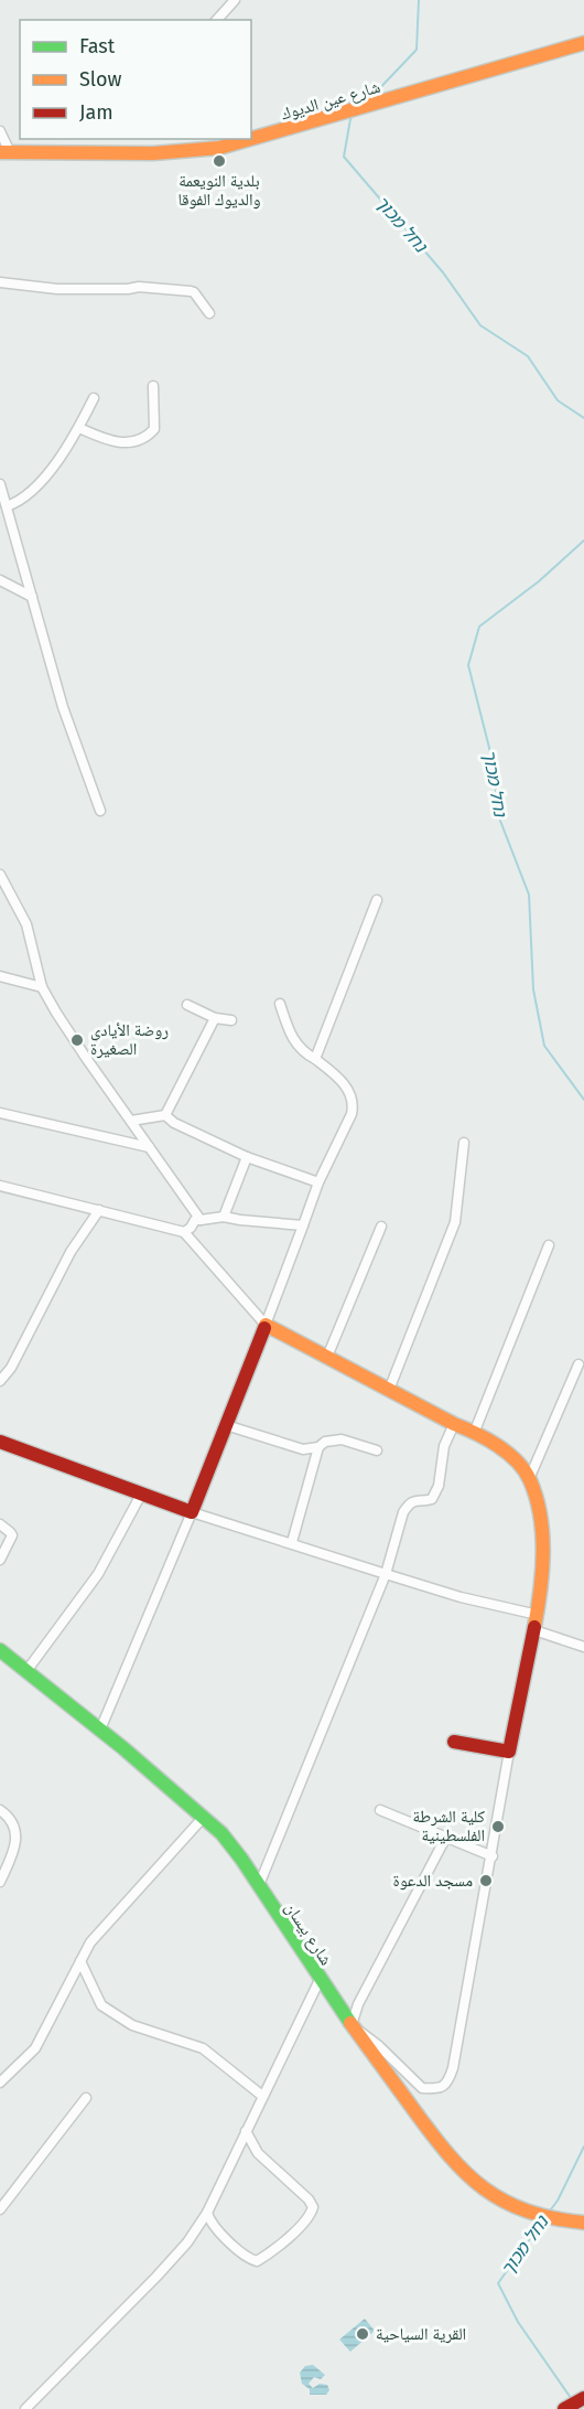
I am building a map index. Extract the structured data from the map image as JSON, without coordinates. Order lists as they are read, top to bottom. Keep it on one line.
{"streets":{"street":["شارع عين الديوك","شارع بيسان"]},"water":["נחל מכוך"],"places":["بلدية النويعمة والديوك الفوقا","روضة الأيادي الصغيرة","كلية الشرطة الفلسطينية","مسجد الدعوة","القرية السياحية"],"legend":["Fast","Slow","Jam"]}
